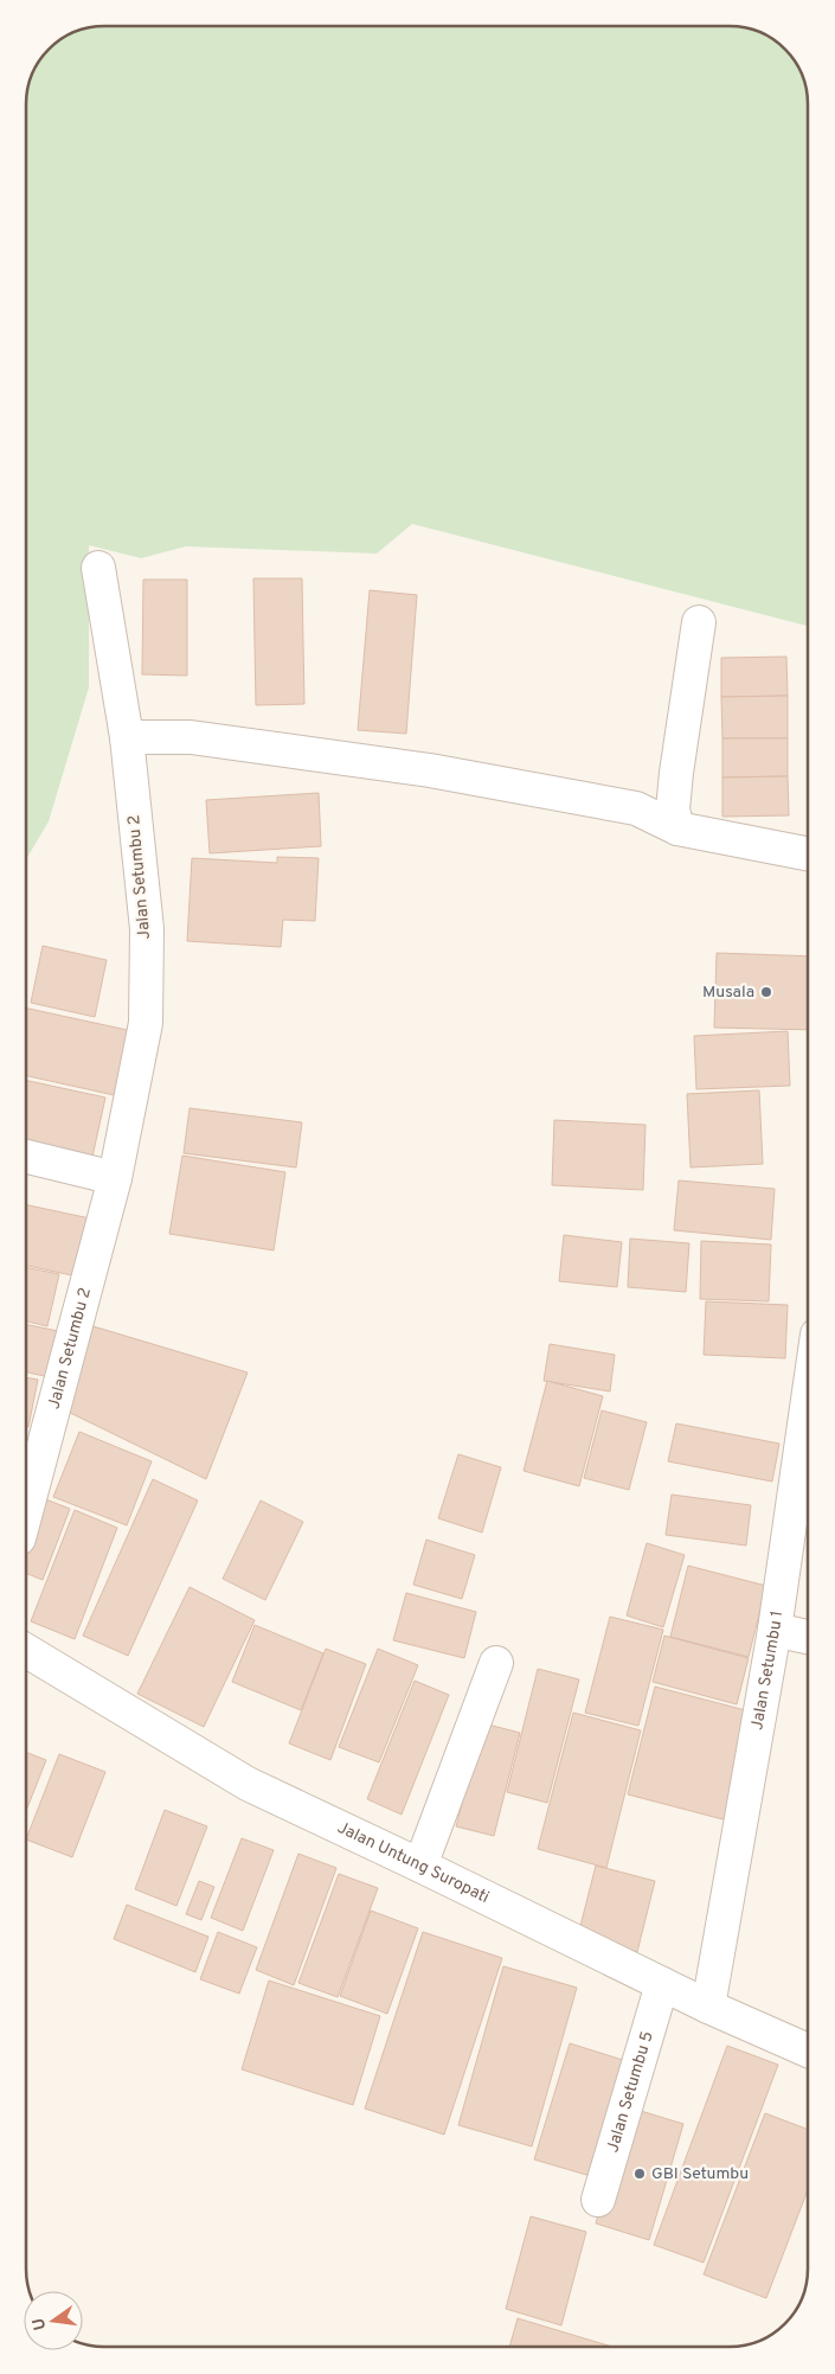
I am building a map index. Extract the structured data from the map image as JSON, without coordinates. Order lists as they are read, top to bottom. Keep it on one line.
{"streets":{"street":["Jalan Setumbu 2","Jalan Setumbu 1","Jalan Untung Suropati","Jalan Setumbu 5"]},"crossings":[["Jalan Setumbu 1","Jalan Untung Suropati"],["Jalan Untung Suropati","Jalan Setumbu 5"]],"places":["Musala","GBI Setumbu"],"north":"left"}
